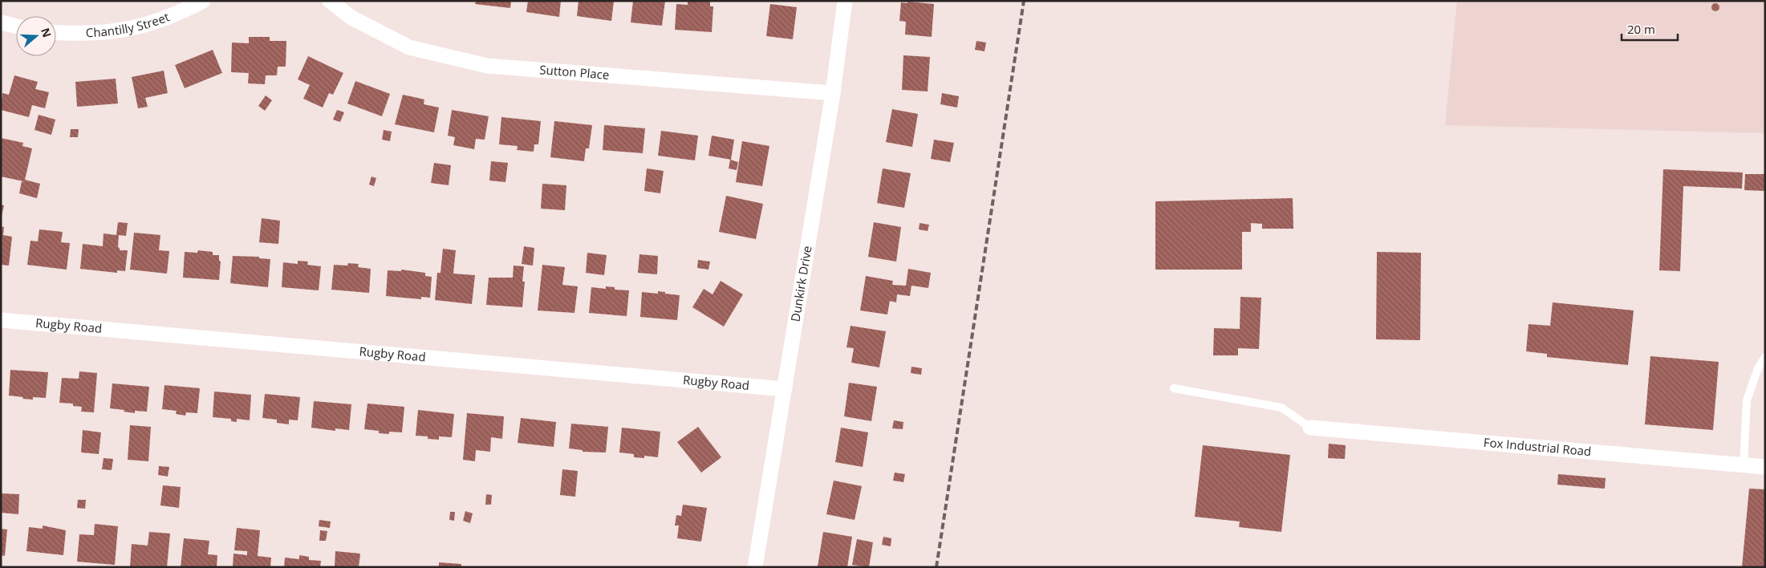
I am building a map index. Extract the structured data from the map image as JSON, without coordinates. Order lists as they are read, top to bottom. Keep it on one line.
{"streets":{"street":["Chantilly Street","Sutton Place","Dunkirk Drive","Rugby Road","Fox Industrial Road"]},"crossings":[["Sutton Place","Dunkirk Drive"],["Dunkirk Drive","Rugby Road"]],"scale_bar":"20 m","north":"right"}
